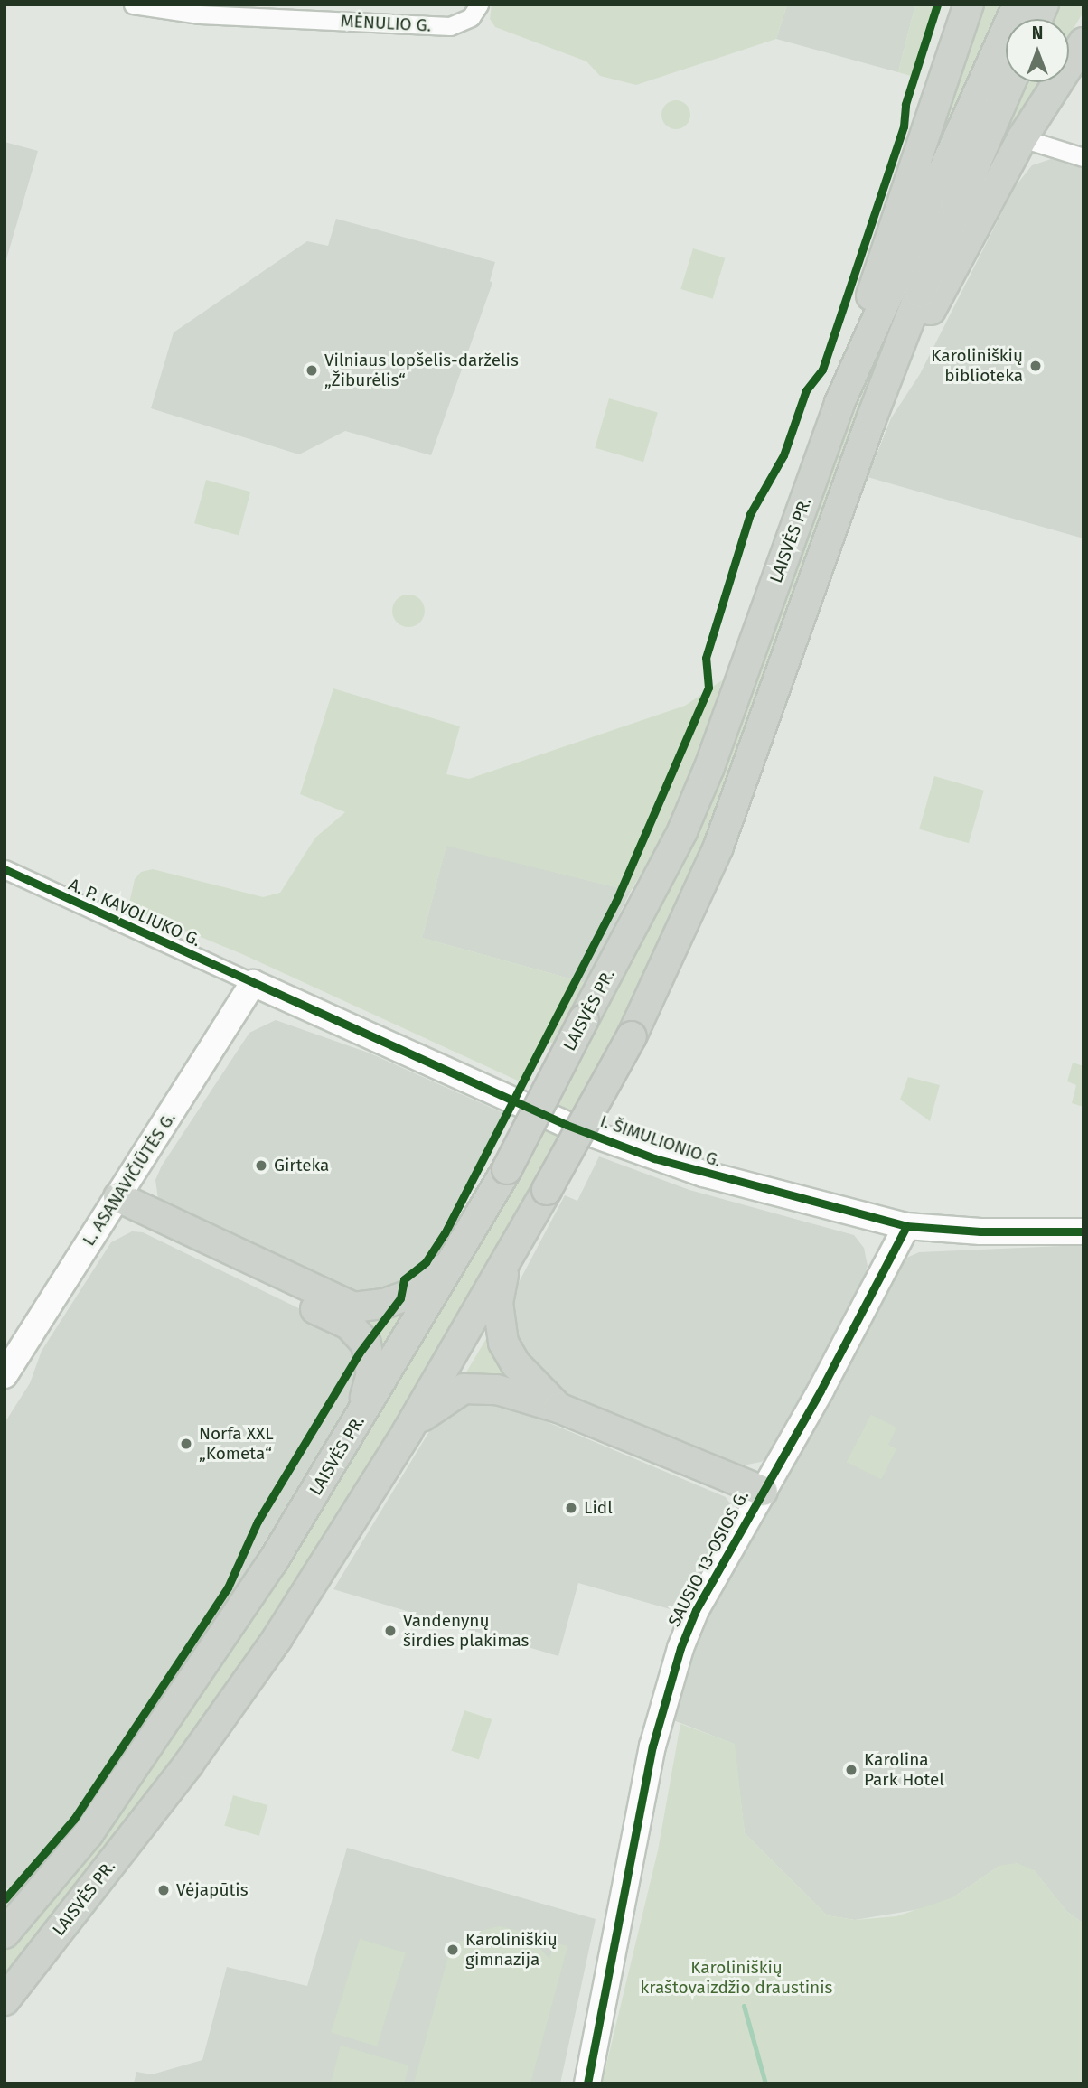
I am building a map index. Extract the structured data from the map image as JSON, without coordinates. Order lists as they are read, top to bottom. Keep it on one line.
{"streets":{"main road":["LAISVĖS PR."],"street":["MĖNULIO G.","A. P. KAVOLIUKO G.","I. ŠIMULIONIO G.","L. ASANAVIČIŪTĖS G.","SAUSIO 13-OSIOS G."]},"crossings":[["A. P. KAVOLIUKO G.","I. ŠIMULIONIO G."],["A. P. KAVOLIUKO G.","L. ASANAVIČIŪTĖS G."],["I. ŠIMULIONIO G.","L. ASANAVIČIŪTĖS G."],["I. ŠIMULIONIO G.","SAUSIO 13-OSIOS G."]],"parks":["Karoliniškių kraštovaizdžio draustinis"],"places":["Karoliniškių biblioteka","Vilniaus lopšelis-darželis „Žiburėlis“","Girteka","Norfa XXL „Kometa“","Lidl","Vandenynų širdies plakimas","Karolina Park Hotel","Vėjapūtis","Karoliniškių gimnazija"],"north":"top"}
